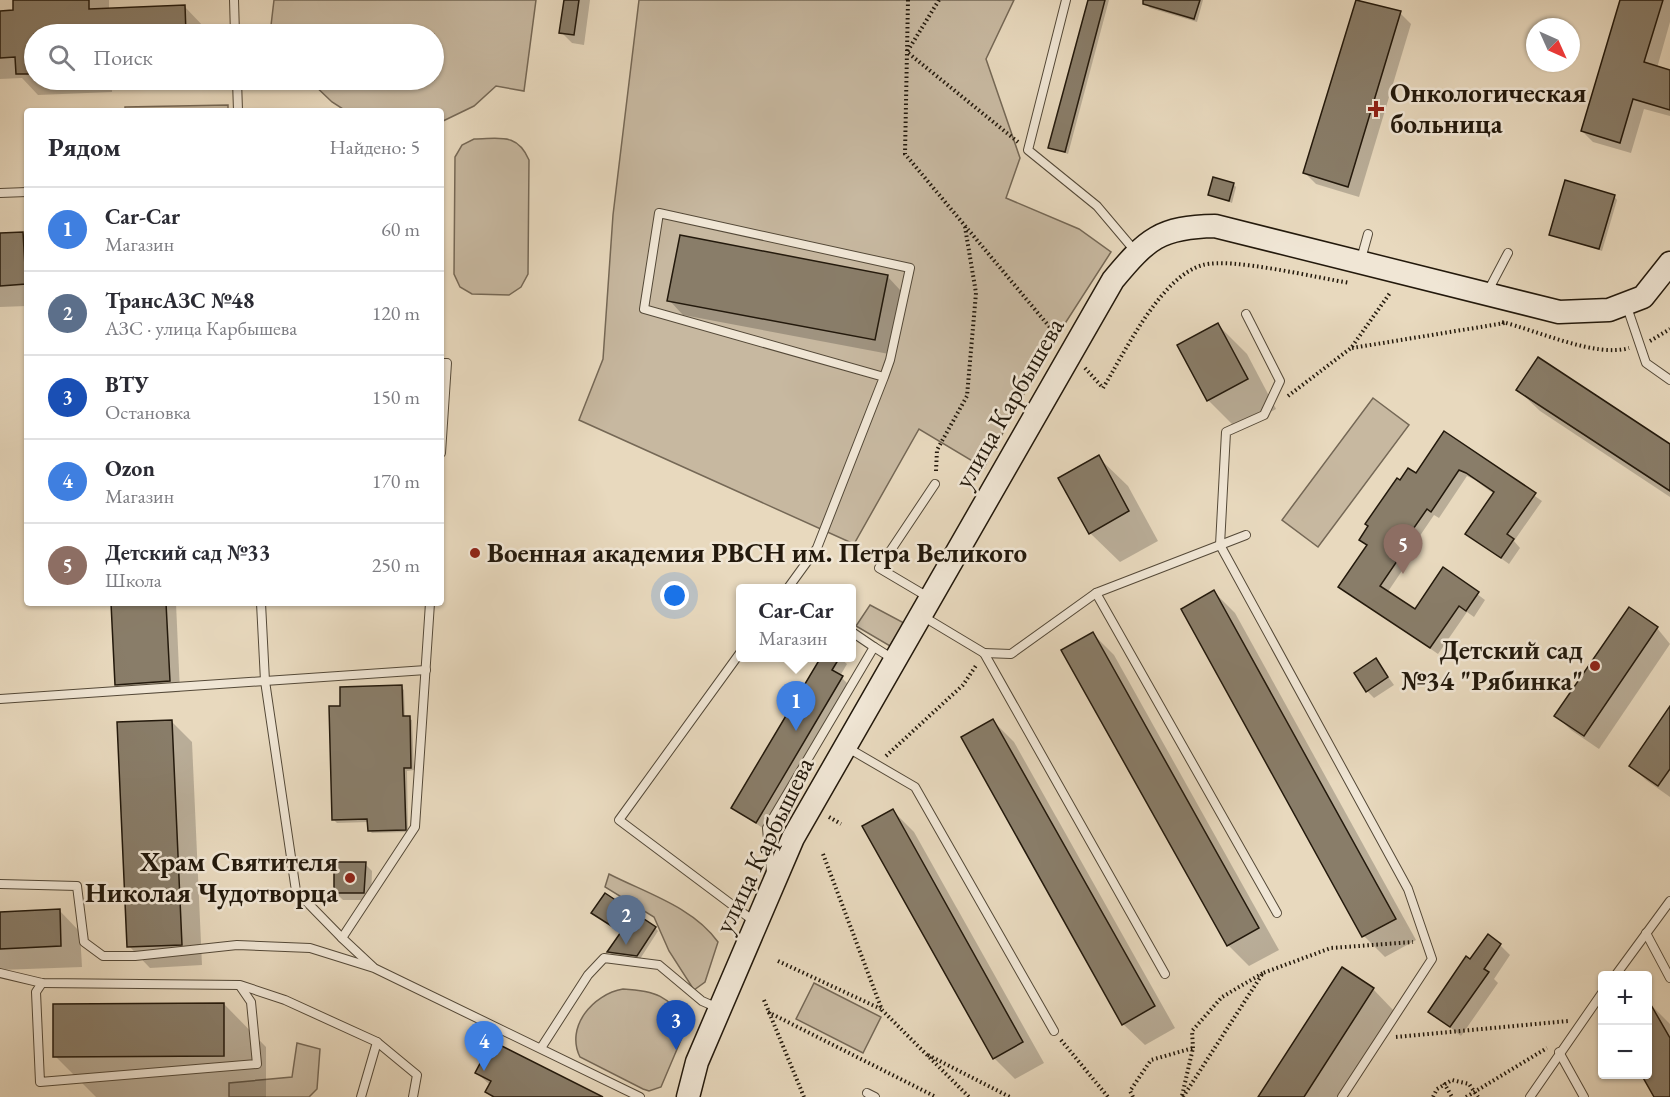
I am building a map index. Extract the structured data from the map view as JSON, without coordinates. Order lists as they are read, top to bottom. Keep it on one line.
{"streets":{"street":["улица Карбышева"]},"places":{"health":["Онкологическая больница"],"other":["Военная академия РВСН им. Петра Великого","Детский сад №34 \"Рябинка\"","Храм Святителя Николая Чудотворца"]},"north":"bottom right","page":{"search":"Поиск","heading":["Рядом","Найдено: 5"],"list":[{"mark":"1","name":"Car-Car","note":"Магазин","value":"60 m"},{"mark":"2","name":"ТрансАЗС №48","note":"АЗС · улица Карбышева","value":"120 m"},{"mark":"3","name":"ВТУ","note":"Остановка","value":"150 m"},{"mark":"4","name":"Ozon","note":"Магазин","value":"170 m"},{"mark":"5","name":"Детский сад №33","note":"Школа","value":"250 m"}],"pins":["5","1","2","3","4"],"popup":["Car-Car","Магазин"],"map_buttons":["+","−"]}}
